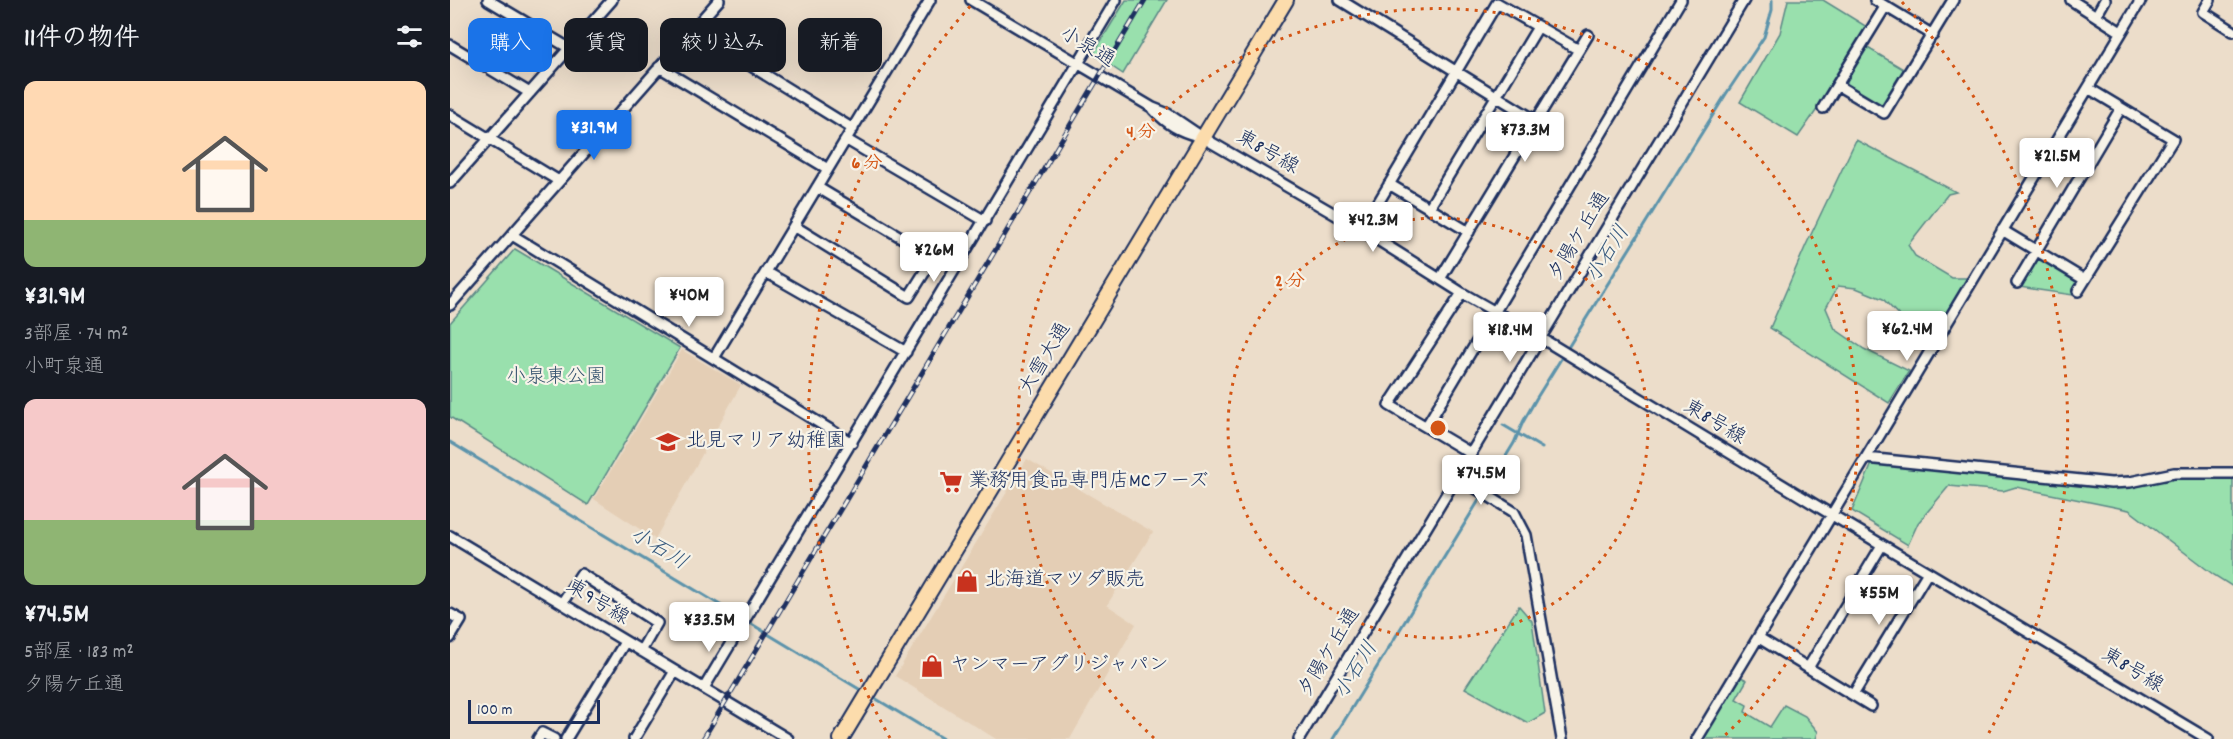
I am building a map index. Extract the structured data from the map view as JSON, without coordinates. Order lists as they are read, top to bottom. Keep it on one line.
{"streets":{"highway":["大雪大通"],"street":["小泉通","東8号線","夕陽ケ丘通","東9号線"]},"crossings":[["小泉通","東8号線"],["小泉通","大雪大通"],["東8号線","夕陽ケ丘通"],["東8号線","大雪大通"]],"water":["小石川"],"parks":["小泉東公園"],"places":{"school or university":["北見マリア幼稚園"],"supermarket":["業務用食品専門店MCフーズ"],"shop":["北海道マツダ販売","ヤンマーアグリジャパン"]},"scale_bar":"100 m","page":{"heading":"11件の物件","chip":["購入","賃貸","絞り込み","新着"],"list":[{"name":"¥31.9M","note":"3部屋 · 74 m² · 小町泉通"},{"name":"¥74.5M","note":"5部屋 · 183 m² · 夕陽ケ丘通"}],"price":["¥31.9M","¥73.3M","¥21.5M","¥42.3M","¥26M","¥40M","¥62.4M","¥18.4M","¥74.5M","¥55M","¥33.5M"],"scale":"100 m"},"rings":["4 分","6 分","2 分"]}
